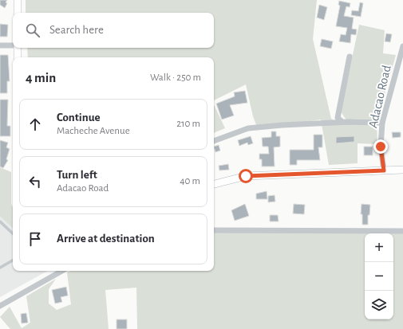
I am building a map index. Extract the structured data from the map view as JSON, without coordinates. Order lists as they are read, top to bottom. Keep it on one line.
{"streets":{"street":["Adacao Road"]},"page":{"search":"Search here","heading":["4 min","Walk · 250 m"],"list":[["Continue","Macheche Avenue","210 m"],["Turn left","Adacao Road","40 m"],"Arrive at destination"],"map_buttons":["+","−"]}}
